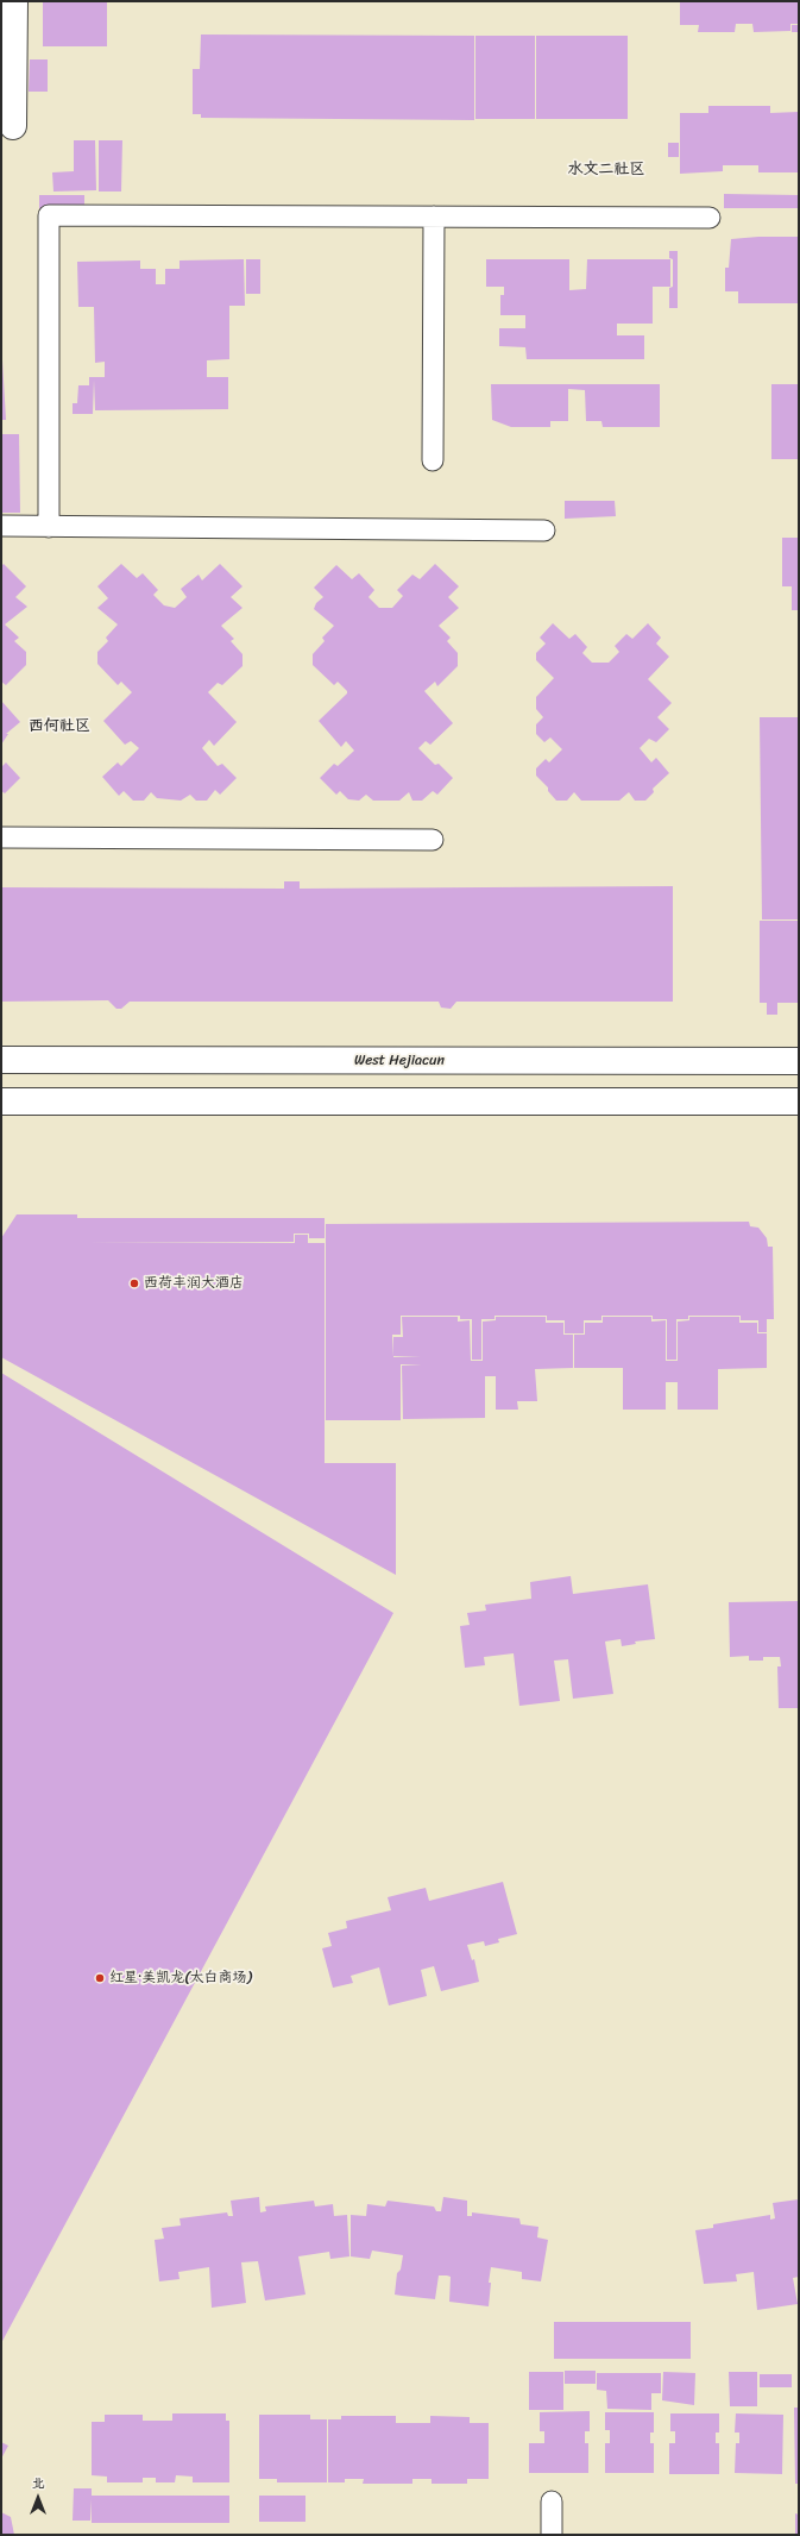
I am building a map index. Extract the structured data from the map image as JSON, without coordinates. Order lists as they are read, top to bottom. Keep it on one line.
{"streets":{"street":["West Hejiacun"]},"districts":["水文二社区","西何社区"],"places":["西荷丰润大酒店","红星·美凯龙(太白商场)"],"north":"top"}
